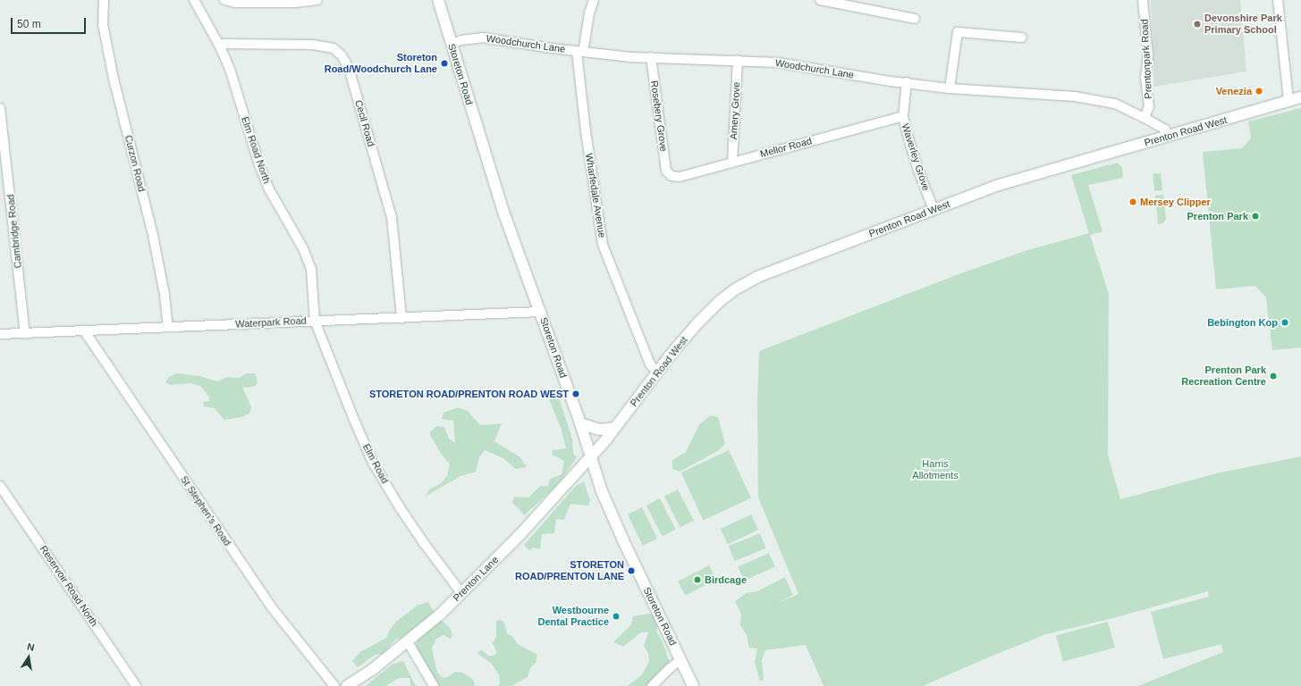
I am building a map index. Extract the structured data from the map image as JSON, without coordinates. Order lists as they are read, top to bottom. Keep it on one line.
{"streets":{"street":["Woodchurch Lane","Prentonpark Road","Storeton Road","Amery Grove","Rosebery Grove","Cecil Road","Prenton Road West","Mellor Road","Elm Road North","Waverley Grove","Curzon Road","Wharfedale Avenue","Cambridge Road","Waterpark Road","Elm Road","St Stephen's Road","Prenton Lane","Reservoir Road North"]},"crossings":[["Woodchurch Lane","Prentonpark Road"],["Woodchurch Lane","Storeton Road"],["Woodchurch Lane","Amery Grove"],["Woodchurch Lane","Rosebery Grove"],["Woodchurch Lane","Prenton Road West"],["Woodchurch Lane","Waverley Grove"],["Woodchurch Lane","Wharfedale Avenue"],["Storeton Road","Prenton Road West"],["Storeton Road","Waterpark Road"],["Storeton Road","Prenton Lane"],["Amery Grove","Mellor Road"],["Rosebery Grove","Mellor Road"],["Cecil Road","Elm Road North"],["Cecil Road","Waterpark Road"],["Prenton Road West","Waverley Grove"],["Prenton Road West","Wharfedale Avenue"],["Prenton Road West","Prenton Lane"],["Mellor Road","Waverley Grove"],["Elm Road North","Waterpark Road"],["Elm Road North","Elm Road"],["Curzon Road","Waterpark Road"],["Cambridge Road","Waterpark Road"],["Waterpark Road","Elm Road"],["Waterpark Road","St Stephen's Road"],["Elm Road","Prenton Lane"]],"parks":["Harris Allotments"],"places":["Devonshire Park Primary School","Storeton Road/Woodchurch Lane","Venezia","Mersey Clipper","Prenton Park","Bebington Kop","Prenton Park Recreation Centre","STORETON ROAD/PRENTON ROAD WEST","STORETON ROAD/PRENTON LANE","Birdcage","Westbourne Dental Practice"],"scale_bar":"50 m","north":"top"}
